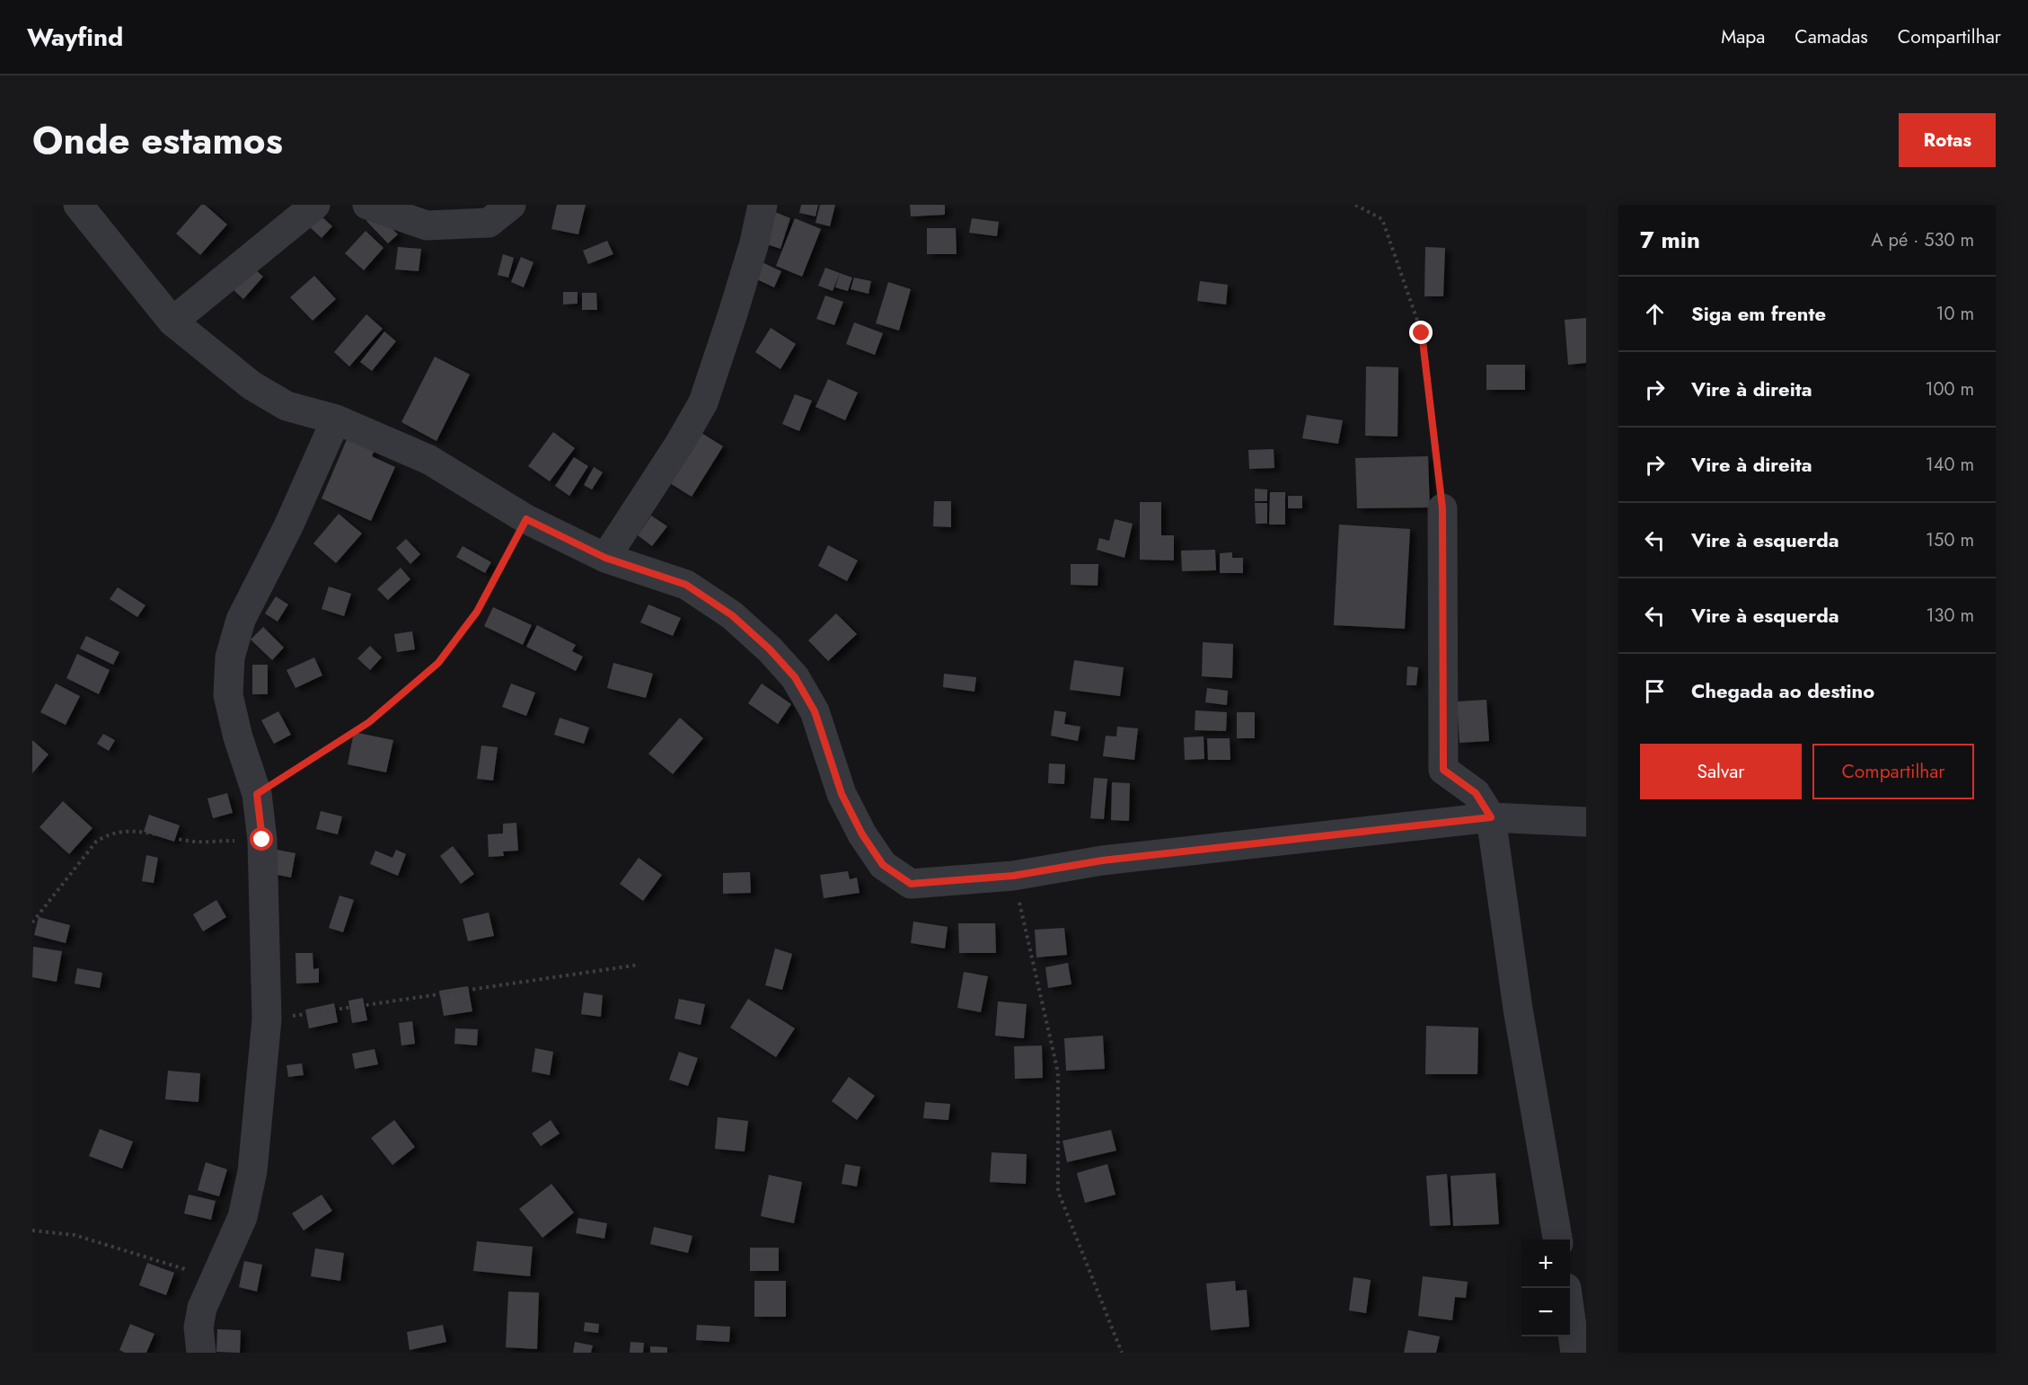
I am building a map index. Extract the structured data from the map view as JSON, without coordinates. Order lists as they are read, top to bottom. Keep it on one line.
{"page":{"header":"Wayfind","nav":["Mapa","Camadas","Compartilhar"],"title":"Onde estamos","buttons":["Rotas",["Salvar","Compartilhar"]],"heading":["7 min","A pé · 530 m"],"list":[["Siga em frente","10 m"],["Vire à direita","100 m"],["Vire à direita","140 m"],["Vire à esquerda","150 m"],["Vire à esquerda","130 m"],"Chegada ao destino"],"map_buttons":["+","−"]}}
